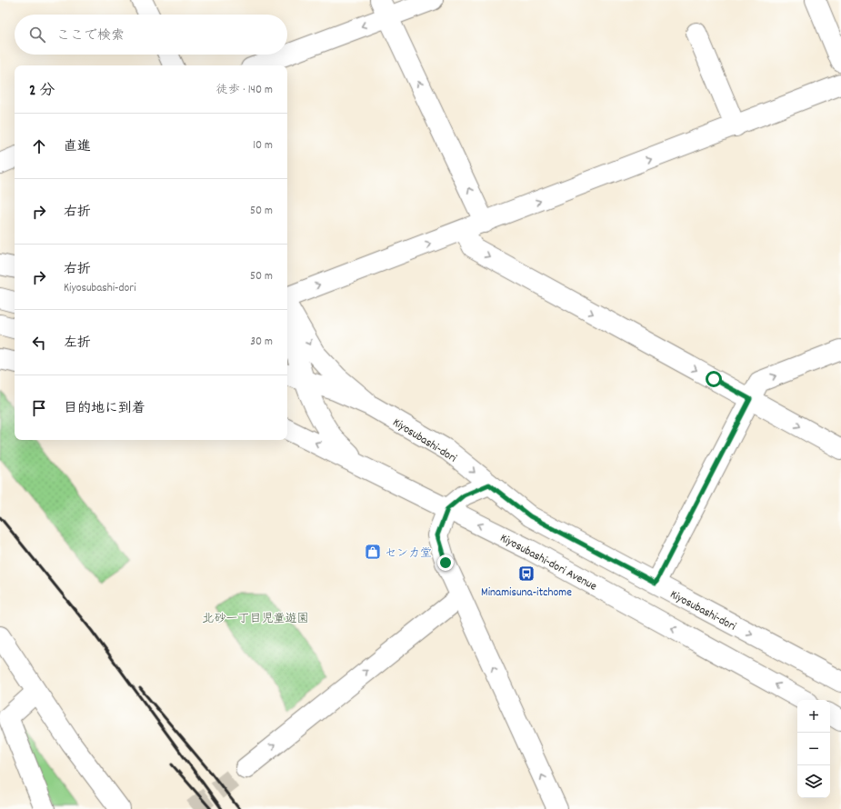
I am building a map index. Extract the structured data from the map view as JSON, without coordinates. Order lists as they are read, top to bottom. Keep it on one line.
{"streets":{"street":["Kiyosubashi-dori","Kiyosubashi-dori Avenue"]},"one_way":["Kiyosubashi-dori","Kiyosubashi-dori Avenue"],"parks":["北砂一丁目児童遊園"],"places":{"shop":["センカ堂"],"bus stop":["Minamisuna-itchome"]},"page":{"search":"ここで検索","heading":["2 分","徒歩 · 140 m"],"list":[["直進","10 m"],["右折","50 m"],["右折","Kiyosubashi-dori","50 m"],["左折","30 m"],"目的地に到着"],"map_buttons":["+","−"]}}
